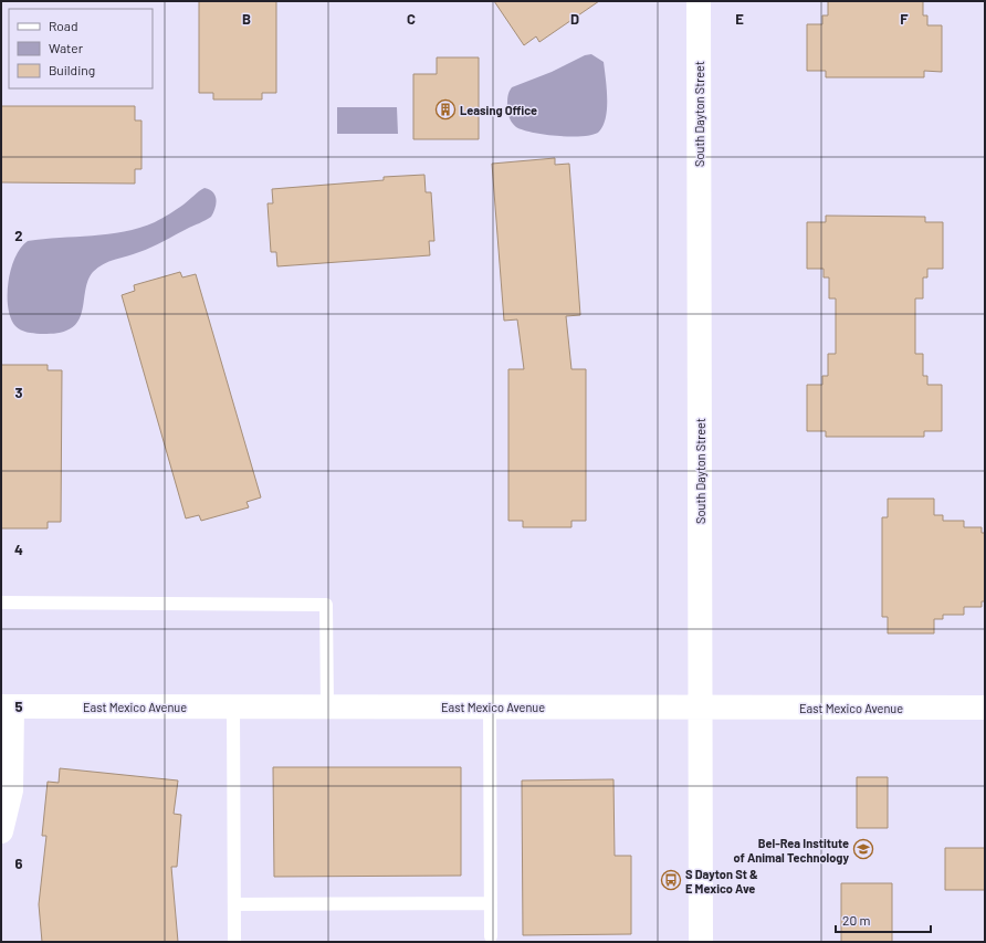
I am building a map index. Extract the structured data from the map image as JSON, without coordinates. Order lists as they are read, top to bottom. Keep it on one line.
{"streets":{"street":["South Dayton Street","East Mexico Avenue"]},"crossings":[["South Dayton Street","East Mexico Avenue"]],"places":{"building":["Leasing Office"],"school or university":["Bel-Rea Institute of Animal Technology"],"bus stop":["S Dayton St & E Mexico Ave"]},"legend":["Road","Water","Building"],"scale_bar":"20 m","grid":{"columns":["B","C","D","E","F"],"rows":["2","3","4","5","6"]}}
